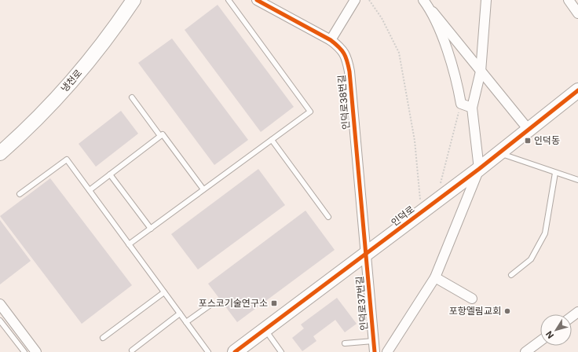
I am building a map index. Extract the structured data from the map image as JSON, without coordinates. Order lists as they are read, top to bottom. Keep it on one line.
{"streets":{"street":["냉천로","인덕로38번길","인덕로","인덕로37번길"]},"crossings":[["인덕로38번길","인덕로"],["인덕로38번길","인덕로37번길"],["인덕로","인덕로37번길"]],"places":{"transit":["인덕동","포스코기술연구소"],"other":["포항엘림교회"]},"north":"bottom left"}
